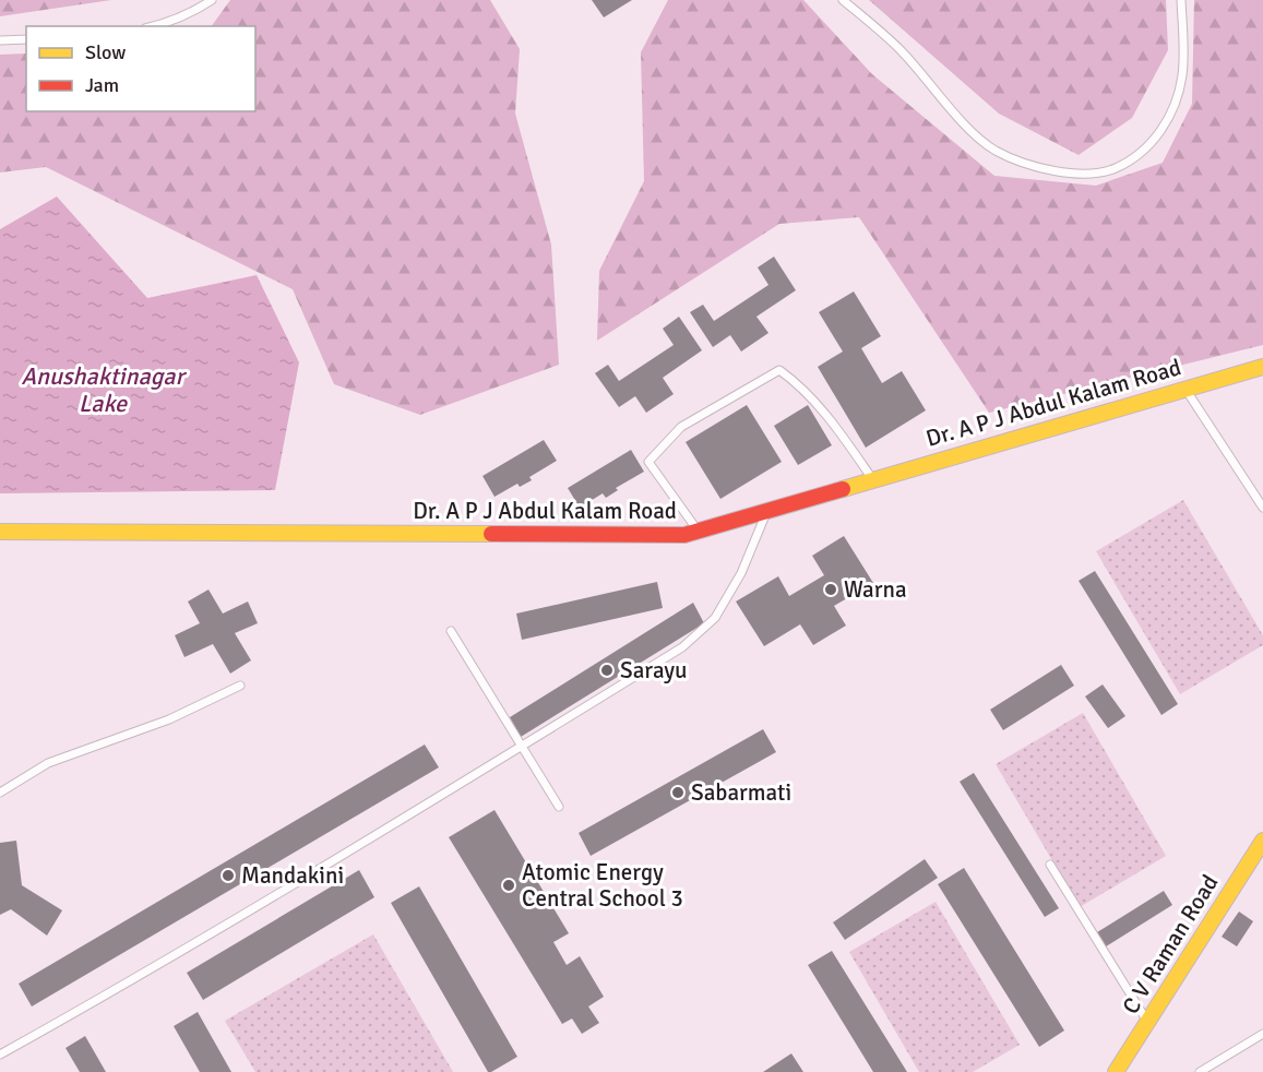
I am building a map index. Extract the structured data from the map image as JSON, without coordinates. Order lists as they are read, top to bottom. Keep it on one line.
{"streets":{"street":["Dr. A P J Abdul Kalam Road","C V Raman Road"]},"water":["Anushaktinagar Lake"],"places":["Warna","Sarayu","Sabarmati","Mandakini","Atomic Energy Central School 3"],"legend":["Slow","Jam"]}
